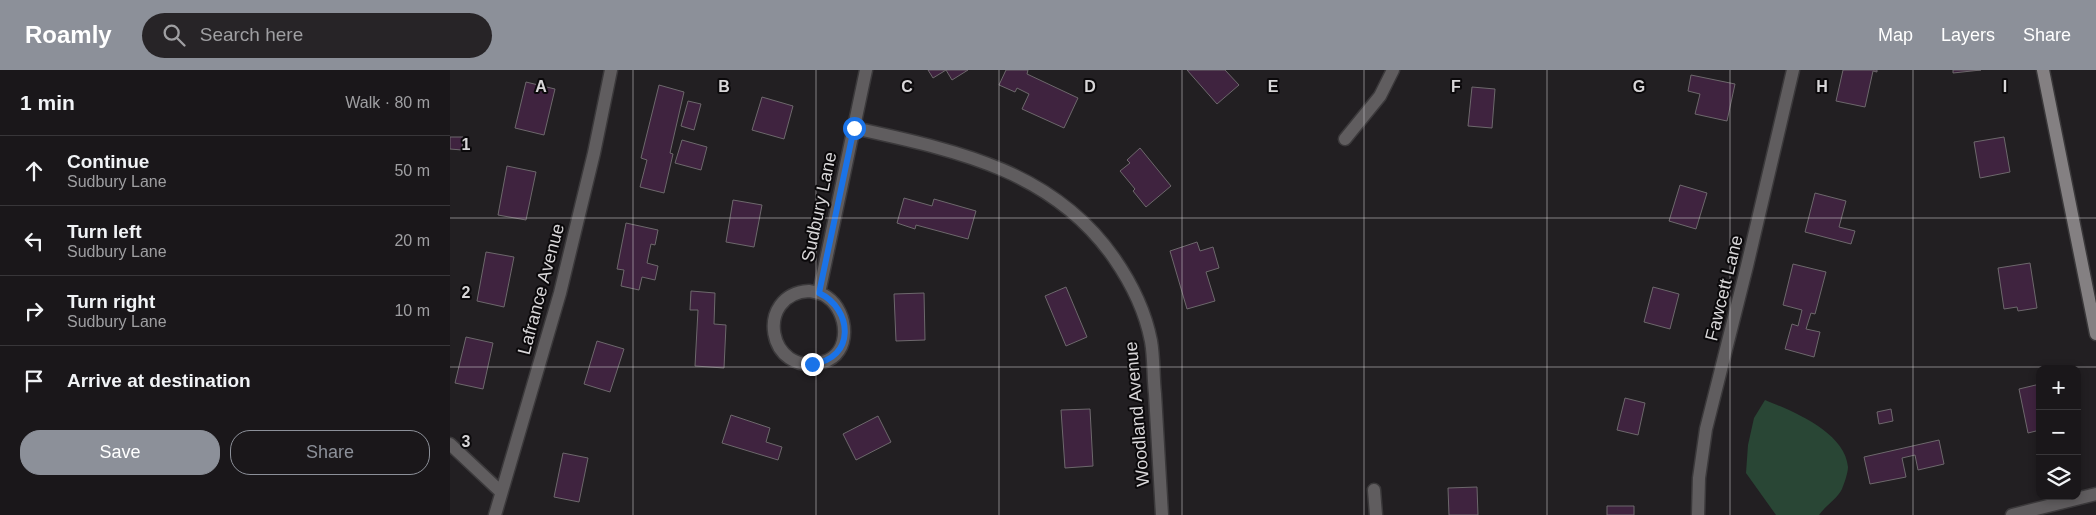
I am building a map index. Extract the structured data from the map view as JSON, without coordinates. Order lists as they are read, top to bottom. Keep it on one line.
{"streets":{"street":["Sudbury Lane","Fawcett Lane","Lafrance Avenue","Woodland Avenue"]},"crossings":[["Sudbury Lane","Woodland Avenue"]],"page":{"header":"Roamly","search":"Search here","nav":["Map","Layers","Share"],"heading":["1 min","Walk · 80 m"],"list":[["Continue","Sudbury Lane","50 m"],["Turn left","Sudbury Lane","20 m"],["Turn right","Sudbury Lane","10 m"],"Arrive at destination"],"map_buttons":["+","−"],"buttons":["Save","Share"]},"grid":{"columns":["A","B","C","D","E","F","G","H","I"],"rows":["1","2","3"]}}
